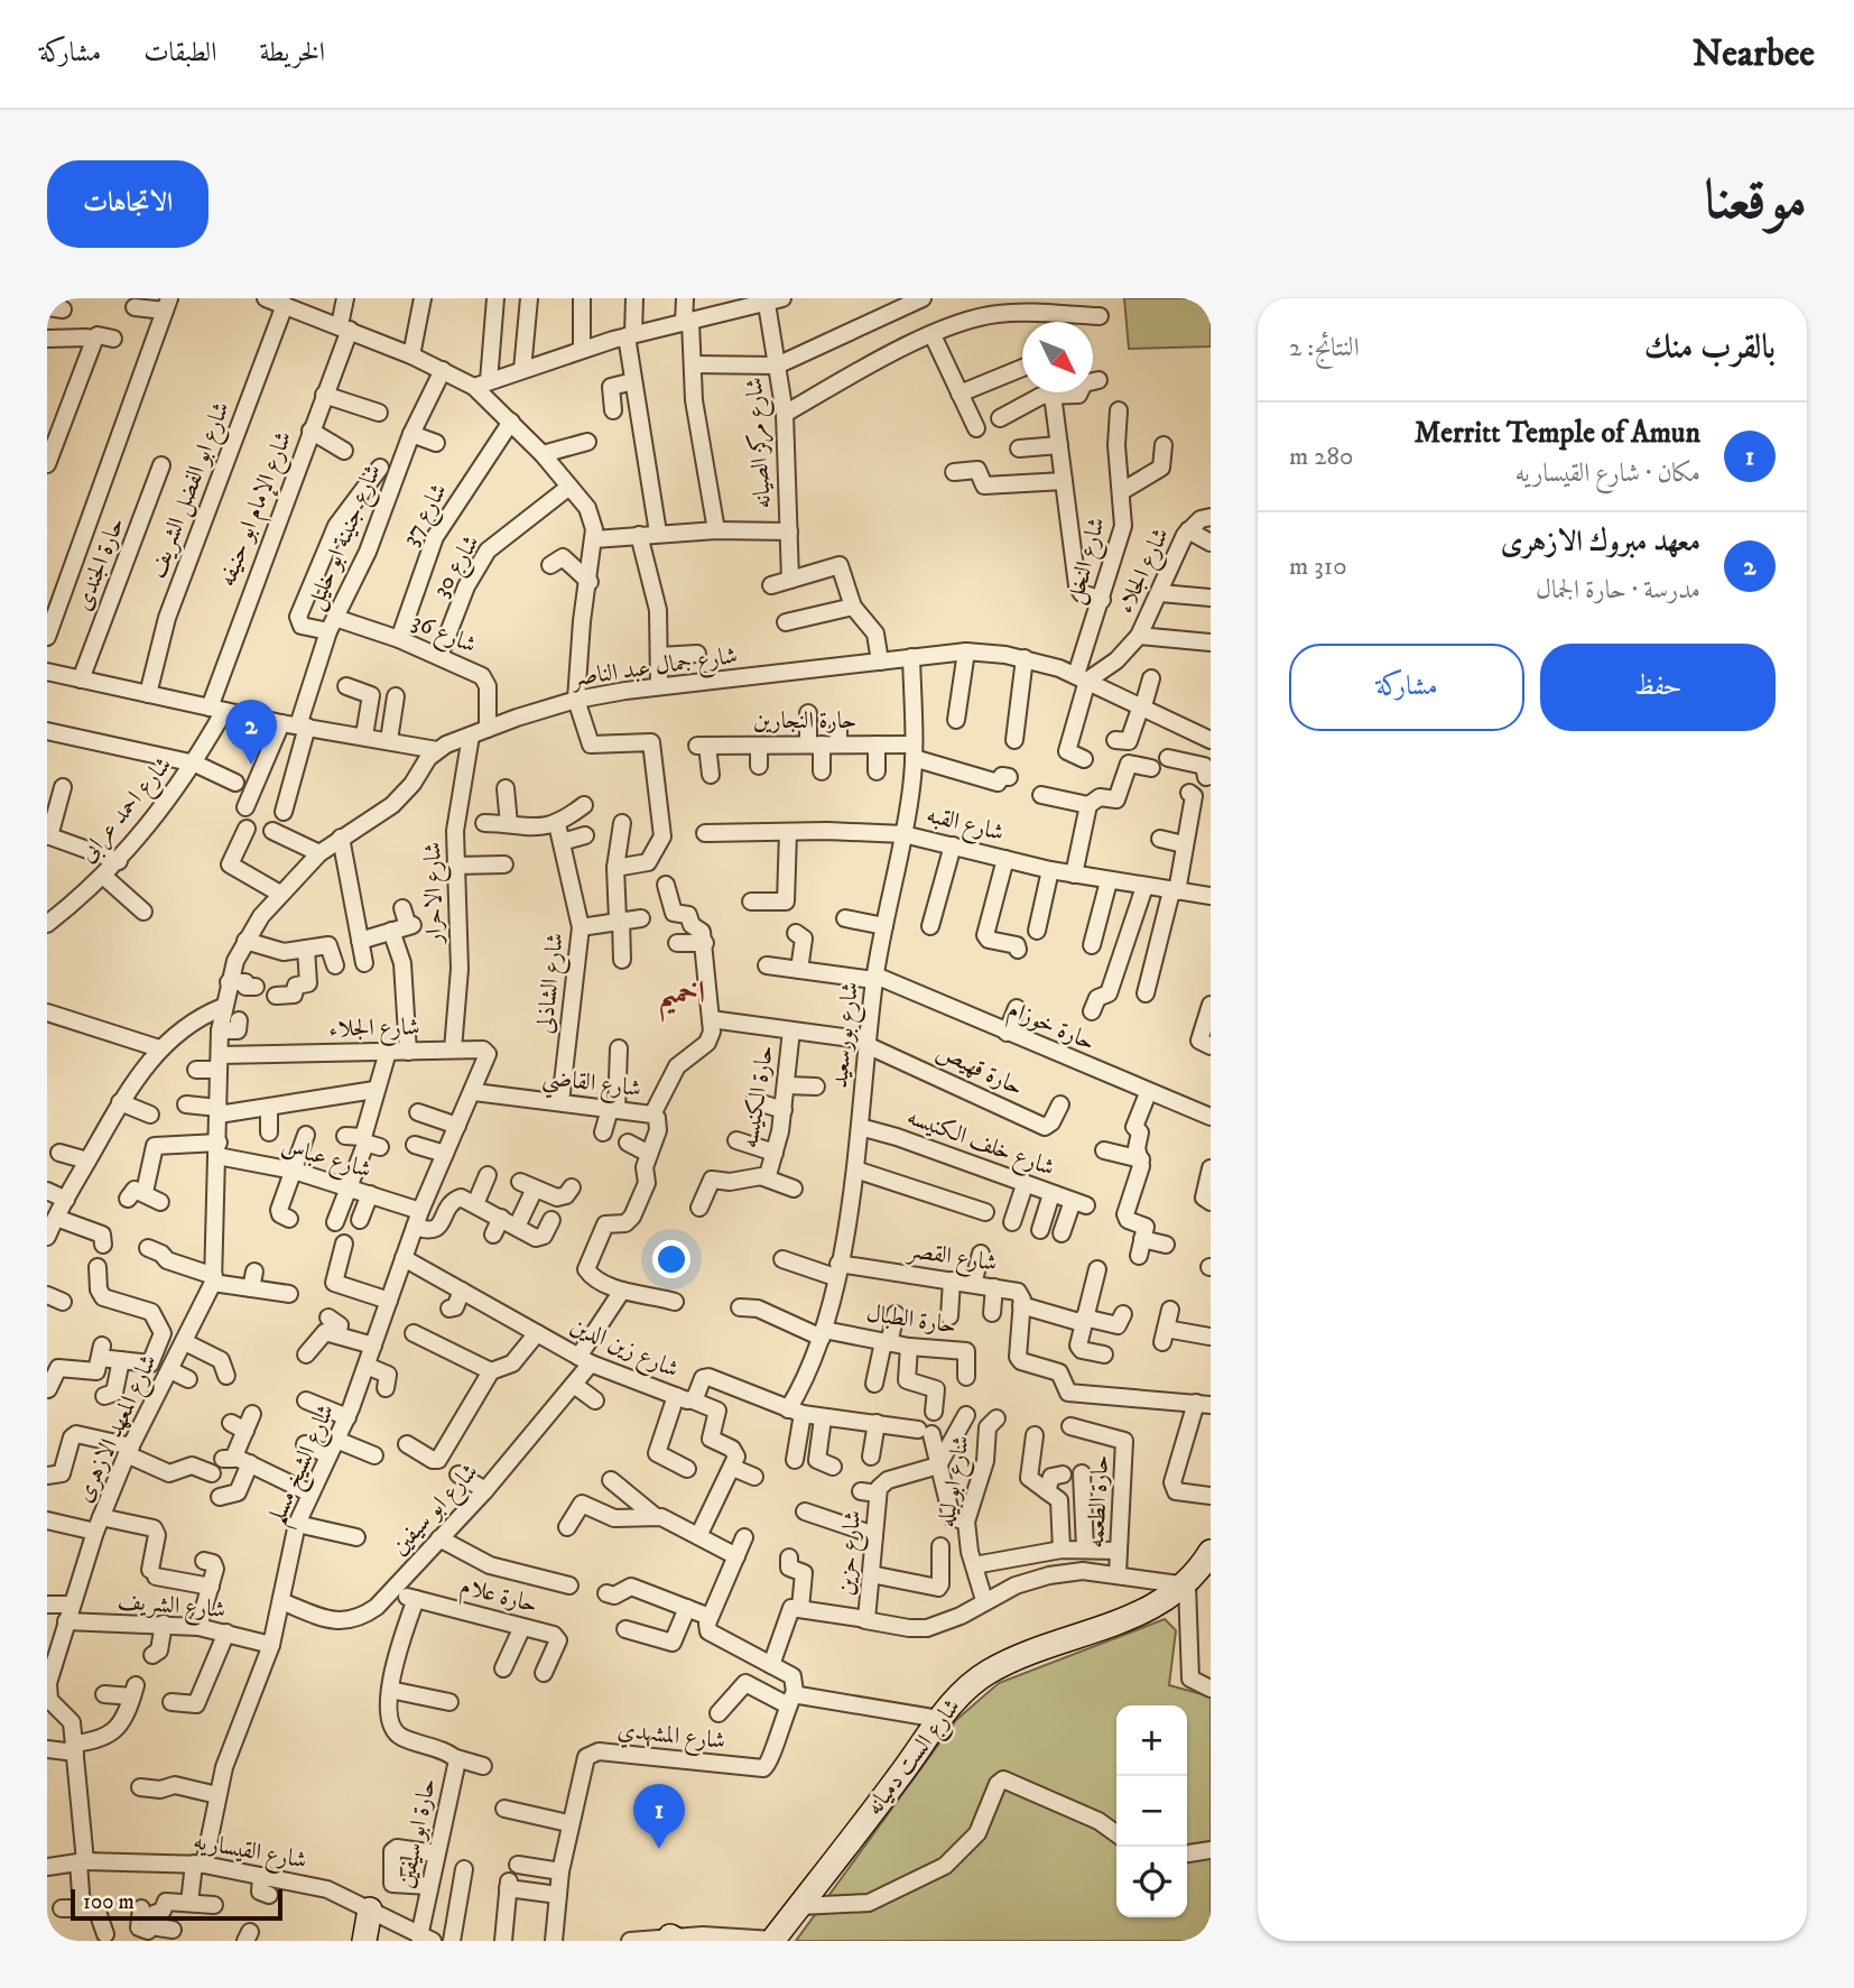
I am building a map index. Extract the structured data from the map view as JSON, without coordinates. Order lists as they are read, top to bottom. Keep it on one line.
{"streets":{"street":["شارع مركز الصيانه","شارع ابو الفضل الشريف","شارع الإمام ابو حنيفه","شارع 37","شارع جنينة ابو خليل","شارع النخل","حارة الجندى","شارع 30","شارع الجلاء","شارع 36","شارع جمال عبد الناصر","حارة النجارين","شارع احمد عرابى","شارع القبه","شارع الاحرار","شارع الشاذلى","حارة خوزام","شارع بورسعيد","حارة قهيص","شارع القاضي","حارة الكنيسه","شارع خلف الكنيسه","شارع عباس","شارع القصر","حارة الطبال","شارع زين الدين","شارع المعهد الازهرى","شارع الشيخ مسلم","شارع ابو ليله","حارة الطعمه","شارع ابو سيفين","شارع حزين","حارة علام","شارع الشريف","شارع المشهدي","شارع الست دميانه","حارة ابو سيفين","شارع القيساريه"]},"crossings":[["شارع الإمام ابو حنيفه","شارع احمد عرابى"],["شارع 37","شارع 36"],["شارع جنينة ابو خليل","شارع 36"],["شارع النخل","شارع الجلاء"],["شارع النخل","شارع جمال عبد الناصر"],["شارع 30","شارع 36"],["شارع الجلاء","شارع جمال عبد الناصر"],["شارع الجلاء","شارع الاحرار"],["شارع الجلاء","شارع القاضي"],["شارع الجلاء","شارع المعهد الازهرى"],["شارع الجلاء","شارع الشيخ مسلم"],["شارع 36","شارع جمال عبد الناصر"],["شارع جمال عبد الناصر","شارع الاحرار"],["شارع جمال عبد الناصر","شارع بورسعيد"],["شارع جمال عبد الناصر","شارع المعهد الازهرى"],["حارة النجارين","شارع بورسعيد"],["شارع القبه","شارع بورسعيد"],["شارع الشاذلى","شارع القاضي"],["حارة خوزام","شارع بورسعيد"],["شارع بورسعيد","حارة قهيص"],["شارع بورسعيد","شارع خلف الكنيسه"],["شارع بورسعيد","شارع القصر"],["شارع بورسعيد","حارة الطبال"],["شارع بورسعيد","شارع زين الدين"],["شارع القاضي","شارع الشيخ مسلم"],["شارع القاضي","شارع ابو سيفين"],["شارع عباس","شارع المعهد الازهرى"],["شارع عباس","شارع الشيخ مسلم"],["شارع زين الدين","شارع الشيخ مسلم"],["شارع زين الدين","شارع ابو سيفين"],["شارع زين الدين","شارع حزين"],["شارع المعهد الازهرى","شارع الشريف"],["شارع المعهد الازهرى","شارع القيساريه"],["شارع الشيخ مسلم","شارع ابو سيفين"],["شارع الشيخ مسلم","شارع الشريف"],["شارع الشيخ مسلم","شارع القيساريه"],["شارع ابو سيفين","حارة علام"],["حارة علام","حارة ابو سيفين"],["حارة ابو سيفين","شارع القيساريه"]],"districts":["اخميم"],"scale_bar":"100 m","north":"bottom right","page":{"header":"Nearbee","nav":["الخريطة","الطبقات","مشاركة"],"title":"موقعنا","buttons":["الاتجاهات",["حفظ","مشاركة"]],"heading":["بالقرب منك","النتائج: 2"],"list":[{"mark":"1","name":"Merritt Temple of Amun","note":"مكان · شارع القيساريه","value":"280 m"},{"mark":"2","name":"معهد مبروك الازهرى","note":"مدرسة · حارة الجمال","value":"310 m"}],"pins":["2","1"],"map_buttons":["+","−"],"scale":"100 m"}}
